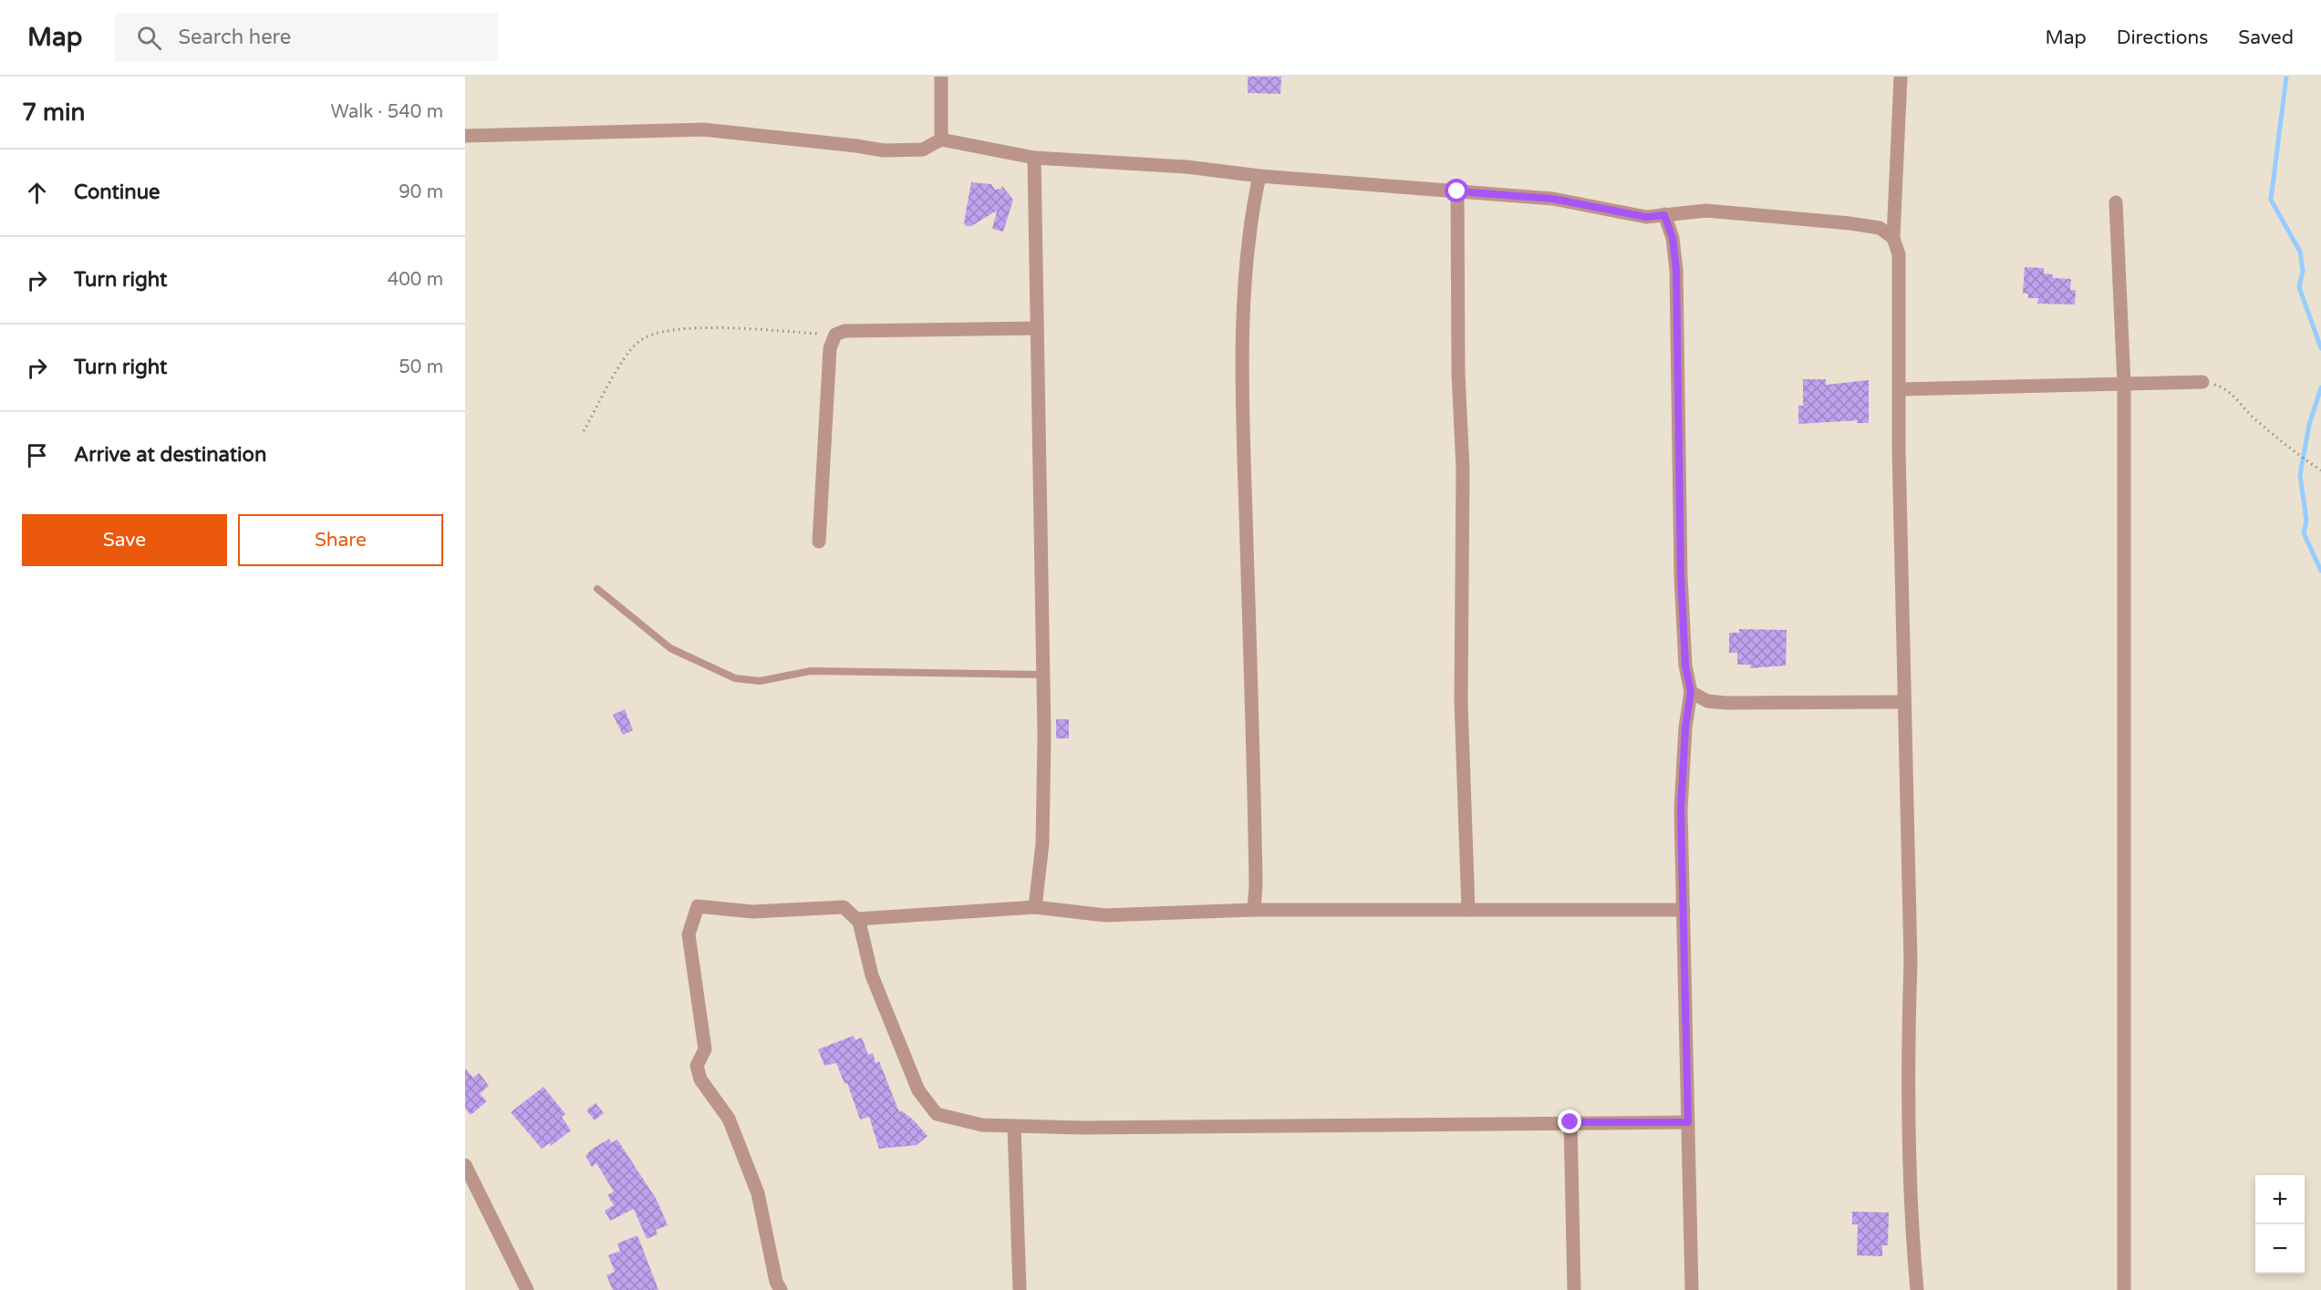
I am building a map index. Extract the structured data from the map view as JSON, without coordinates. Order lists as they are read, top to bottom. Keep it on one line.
{"page":{"header":"Map","search":"Search here","nav":["Map","Directions","Saved"],"heading":["7 min","Walk · 540 m"],"list":[["Continue","90 m"],["Turn right","400 m"],["Turn right","50 m"],"Arrive at destination"],"buttons":["Save","Share"],"map_buttons":["+","−"]}}
